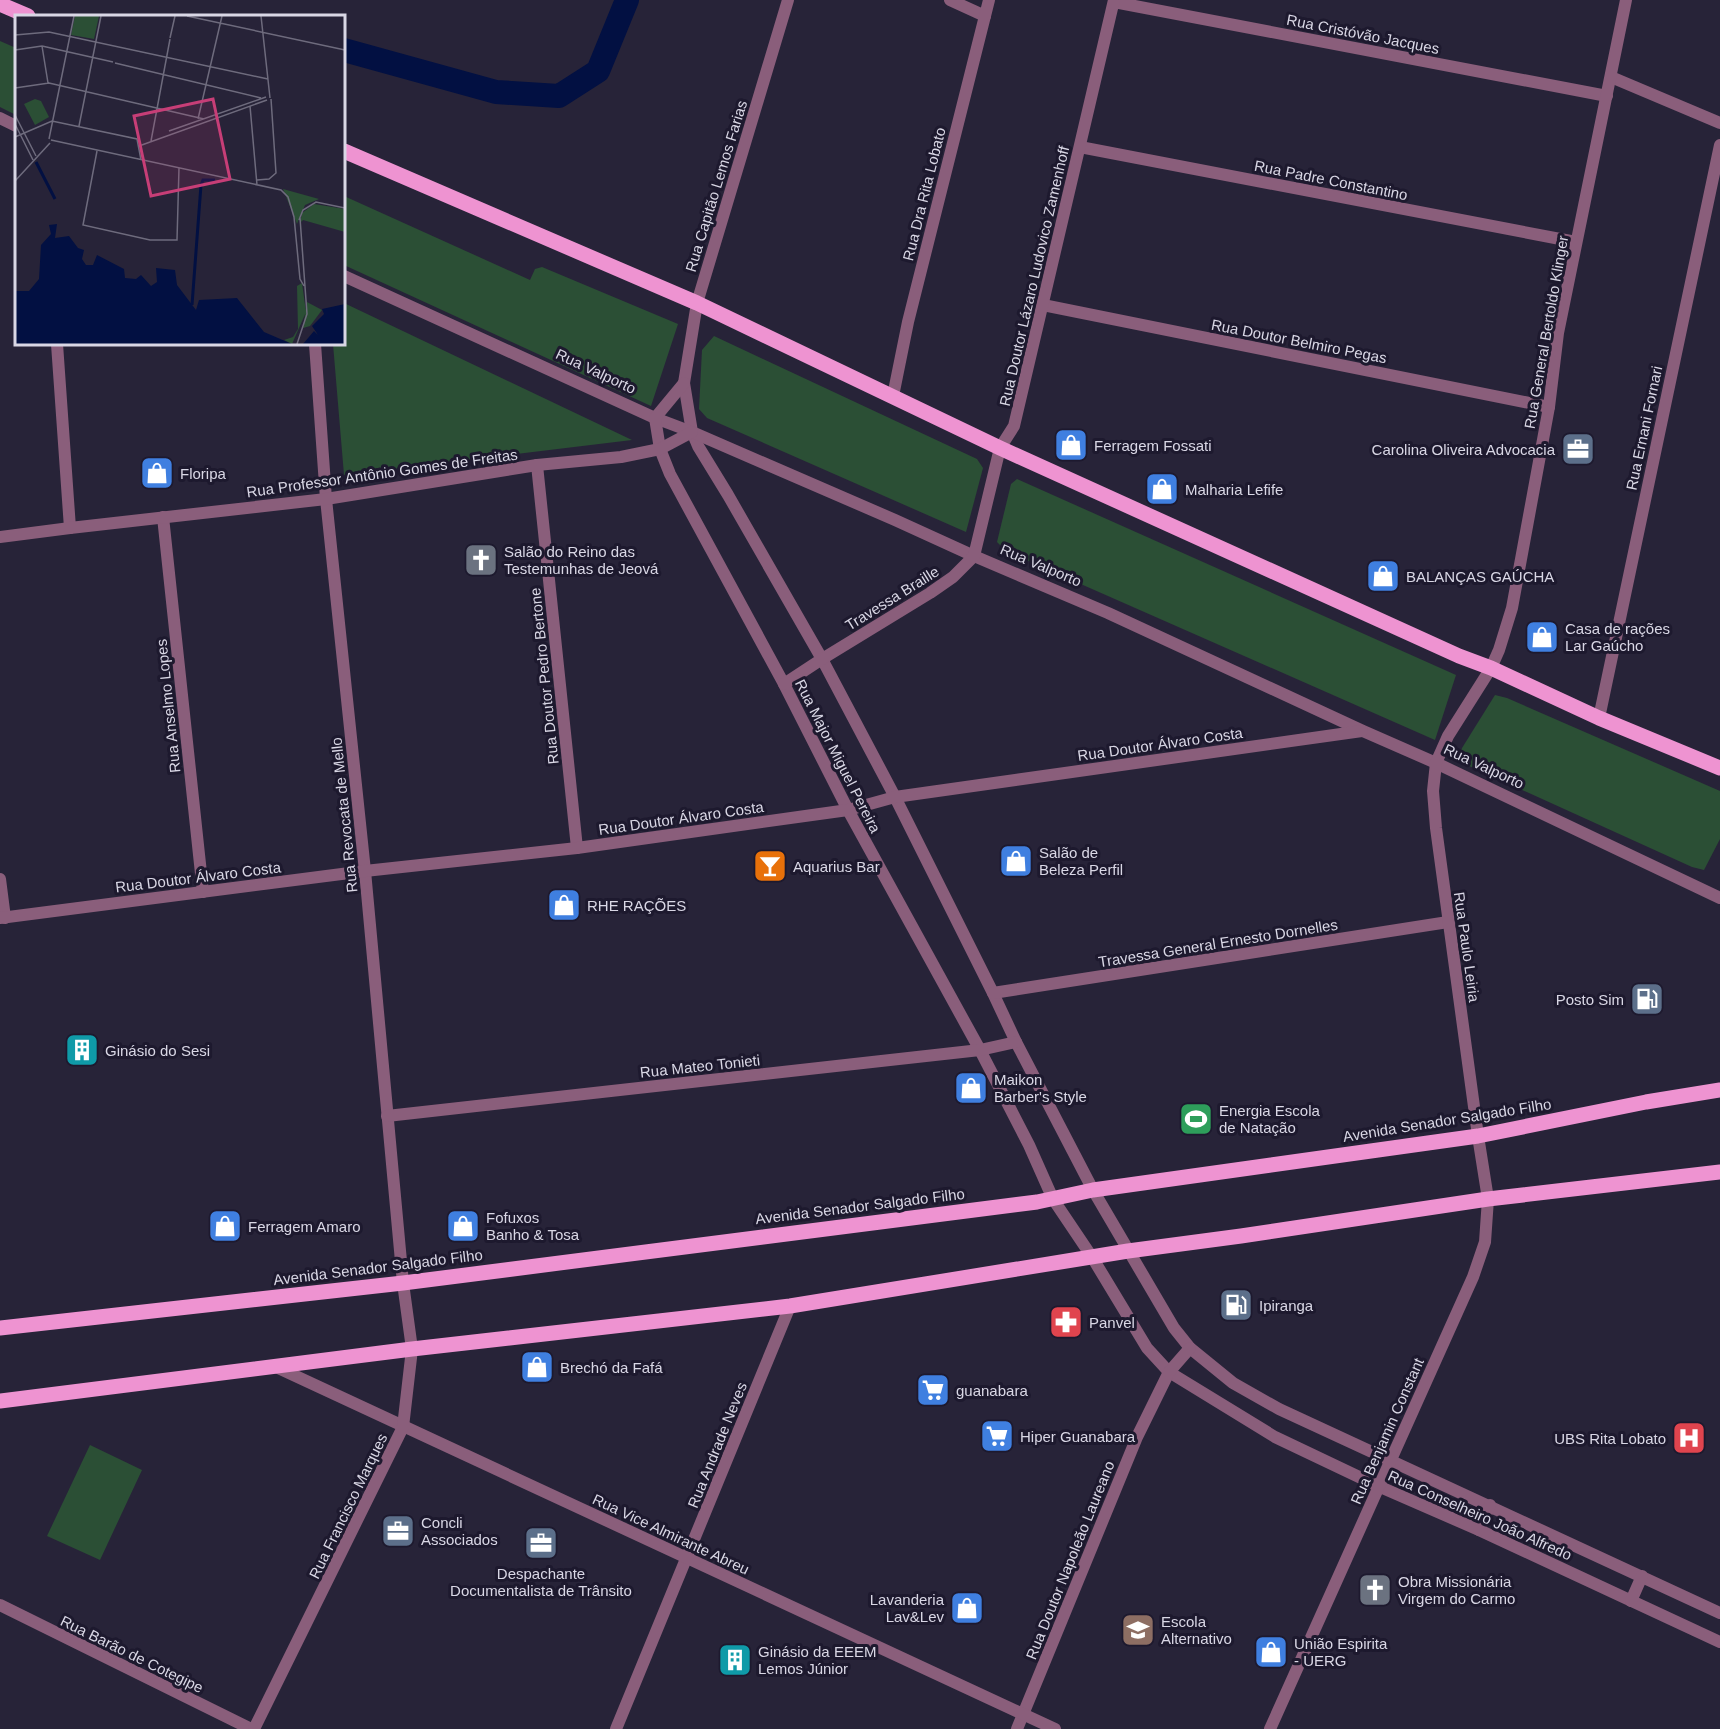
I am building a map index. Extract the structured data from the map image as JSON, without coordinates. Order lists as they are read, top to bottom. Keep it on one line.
{"streets":{"main road":["Avenida Senador Salgado Filho"],"street":["Rua Cristóvão Jacques","Rua Padre Constantino","Rua Capitão Lemos Farias","Rua Dra Rita Lobato","Rua Doutor Lázaro Ludovico Zamenhoff","Rua General Bertoldo Klinger","Rua Doutor Belmiro Pegas","Rua Valporto","Rua Ernani Fornari","Rua Professor Antônio Gomes de Freitas","Travessa Braille","Rua Doutor Pedro Bertone","Rua Anselmo Lopes","Rua Doutor Álvaro Costa","Rua Major Miguel Pereira","Rua Revocata de Mello","Travessa General Ernesto Dornelles","Rua Paulo Leiria","Rua Mateo Tonieti","Rua Benjamin Constant","Rua Andrade Neves","Rua Francisco Marques","Rua Conselheiro João Alfredo","Rua Vice Almirante Abreu","Rua Doutor Napoleão Laureano","Rua Barão de Cotegipe"]},"crossings":[["Rua Cristóvão Jacques","Rua Doutor Lázaro Ludovico Zamenhoff"],["Rua Cristóvão Jacques","Rua General Bertoldo Klinger"],["Rua Padre Constantino","Rua Doutor Lázaro Ludovico Zamenhoff"],["Rua Padre Constantino","Rua General Bertoldo Klinger"],["Rua Capitão Lemos Farias","Rua Valporto"],["Rua Capitão Lemos Farias","Rua Professor Antônio Gomes de Freitas"],["Rua Capitão Lemos Farias","Rua Major Miguel Pereira"],["Rua Doutor Lázaro Ludovico Zamenhoff","Rua Doutor Belmiro Pegas"],["Rua Doutor Lázaro Ludovico Zamenhoff","Rua Valporto"],["Rua Doutor Lázaro Ludovico Zamenhoff","Travessa Braille"],["Rua General Bertoldo Klinger","Rua Doutor Belmiro Pegas"],["Rua Valporto","Rua Professor Antônio Gomes de Freitas"],["Rua Valporto","Travessa Braille"],["Rua Valporto","Rua Doutor Álvaro Costa"],["Rua Valporto","Rua Major Miguel Pereira"],["Rua Valporto","Rua Paulo Leiria"],["Rua Professor Antônio Gomes de Freitas","Rua Doutor Pedro Bertone"],["Rua Professor Antônio Gomes de Freitas","Rua Anselmo Lopes"],["Rua Professor Antônio Gomes de Freitas","Rua Major Miguel Pereira"],["Rua Professor Antônio Gomes de Freitas","Rua Revocata de Mello"],["Travessa Braille","Rua Major Miguel Pereira"],["Rua Doutor Pedro Bertone","Rua Doutor Álvaro Costa"],["Rua Anselmo Lopes","Rua Doutor Álvaro Costa"],["Rua Doutor Álvaro Costa","Rua Major Miguel Pereira"],["Rua Doutor Álvaro Costa","Rua Revocata de Mello"],["Rua Major Miguel Pereira","Travessa General Ernesto Dornelles"],["Rua Major Miguel Pereira","Rua Mateo Tonieti"],["Rua Major Miguel Pereira","Avenida Senador Salgado Filho"],["Rua Revocata de Mello","Rua Mateo Tonieti"],["Rua Revocata de Mello","Avenida Senador Salgado Filho"],["Rua Revocata de Mello","Rua Francisco Marques"],["Travessa General Ernesto Dornelles","Rua Paulo Leiria"],["Rua Paulo Leiria","Avenida Senador Salgado Filho"],["Rua Paulo Leiria","Rua Benjamin Constant"],["Avenida Senador Salgado Filho","Rua Benjamin Constant"],["Avenida Senador Salgado Filho","Rua Francisco Marques"],["Rua Benjamin Constant","Rua Conselheiro João Alfredo"],["Rua Andrade Neves","Rua Vice Almirante Abreu"],["Rua Francisco Marques","Rua Vice Almirante Abreu"],["Rua Francisco Marques","Rua Barão de Cotegipe"],["Rua Conselheiro João Alfredo","Rua Doutor Napoleão Laureano"],["Rua Vice Almirante Abreu","Rua Doutor Napoleão Laureano"]],"places":{"shop":["Ferragem Fossati","Floripa","Malharia Lefife","BALANÇAS GAÚCHA","Casa de rações Lar Gaúcho","Salão de Beleza Perfil","RHE RAÇÕES","Maikon Barber's Style","Ferragem Amaro","Fofuxos Banho & Tosa","Brechó da Fafá","Lavanderia Lav&Lev","União Espirita - UERG"],"office":["Carolina Oliveira Advocacia","Concli Associados","Despachante Documentalista de Trânsito"],"church":["Salão do Reino das Testemunhas de Jeová","Obra Missionária Virgem do Carmo"],"bar":["Aquarius Bar"],"fuel station":["Posto Sim","Ipiranga"],"building":["Ginásio do Sesi","Ginásio da EEEM Lemos Júnior"],"sports":["Energia Escola de Natação"],"pharmacy":["Panvel"],"supermarket":["guanabara","Hiper Guanabara"],"hospital":["UBS Rita Lobato"],"school or university":["Escola Alternativo"]}}
